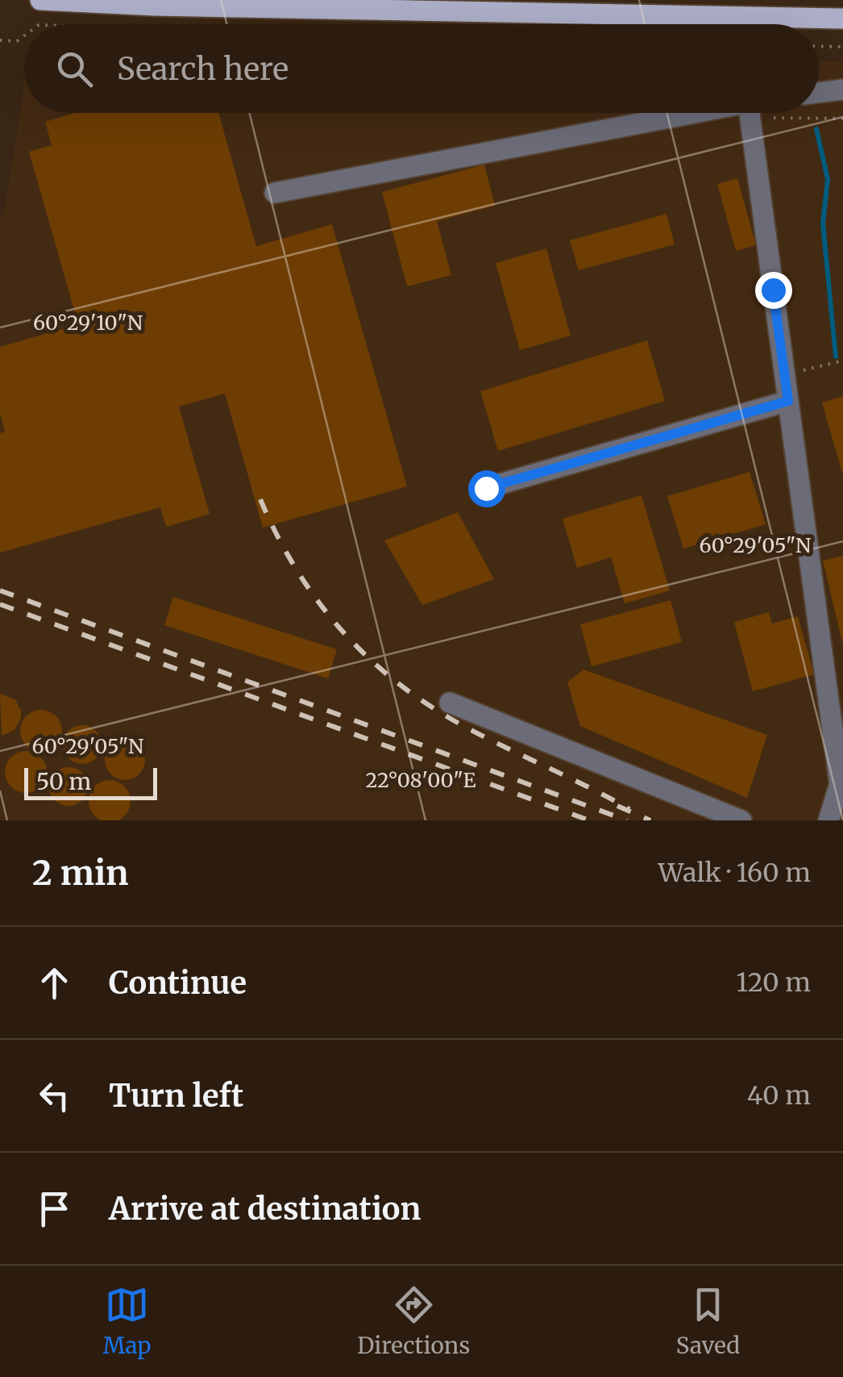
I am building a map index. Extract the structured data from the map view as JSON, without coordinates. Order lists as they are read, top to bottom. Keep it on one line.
{"scale_bar":"50 m","page":{"search":"Search here","scale":"50 m","heading":["2 min","Walk · 160 m"],"list":[["Continue","120 m"],["Turn left","40 m"],"Arrive at destination"],"nav":["Map","Directions","Saved"]},"coordinates":["60°29'10\"N","60°29'05\"N","22°08'00\"E"]}
